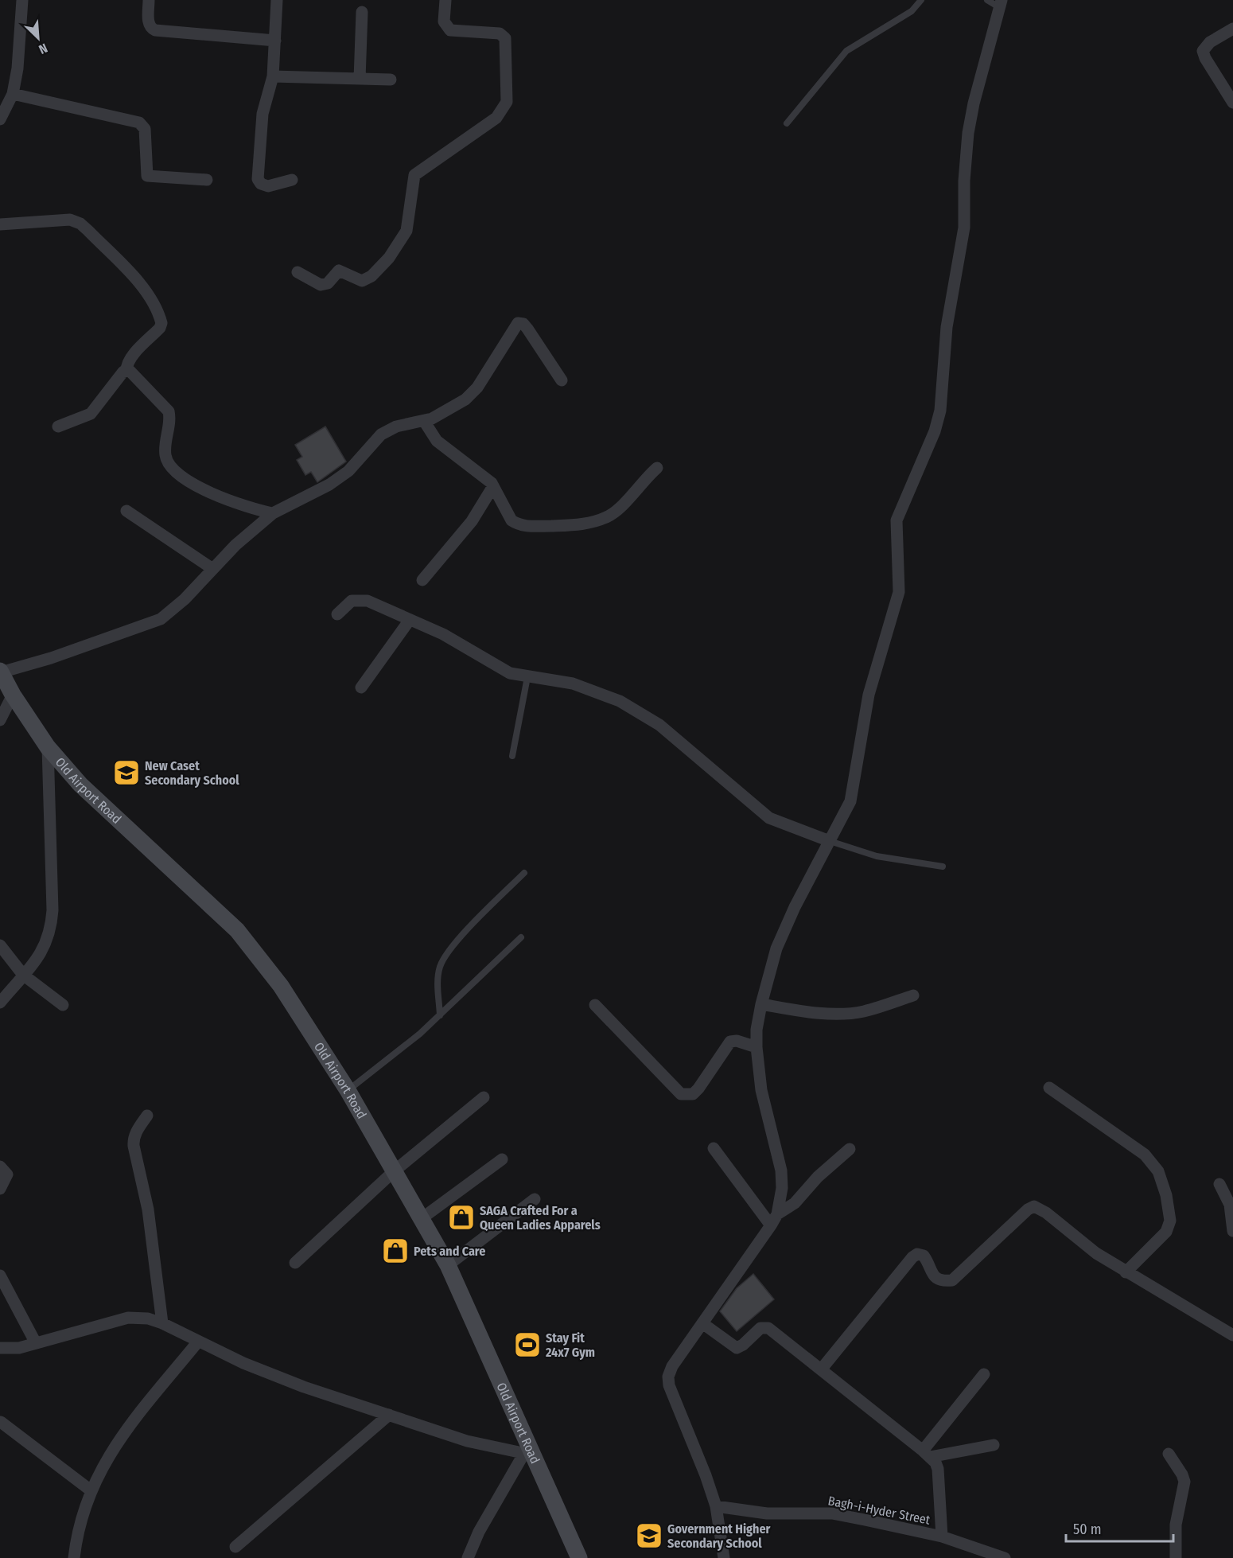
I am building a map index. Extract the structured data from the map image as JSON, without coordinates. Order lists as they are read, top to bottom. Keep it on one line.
{"streets":{"main road":["Old Airport Road"],"street":["Bagh-i-Hyder Street"]},"places":{"school or university":["New Caset Secondary School","Government Higher Secondary School"],"shop":["SAGA Crafted For a Queen Ladies Apparels","Pets and Care"],"sports":["Stay Fit 24x7 Gym"]},"scale_bar":"50 m","north":"bottom right"}
